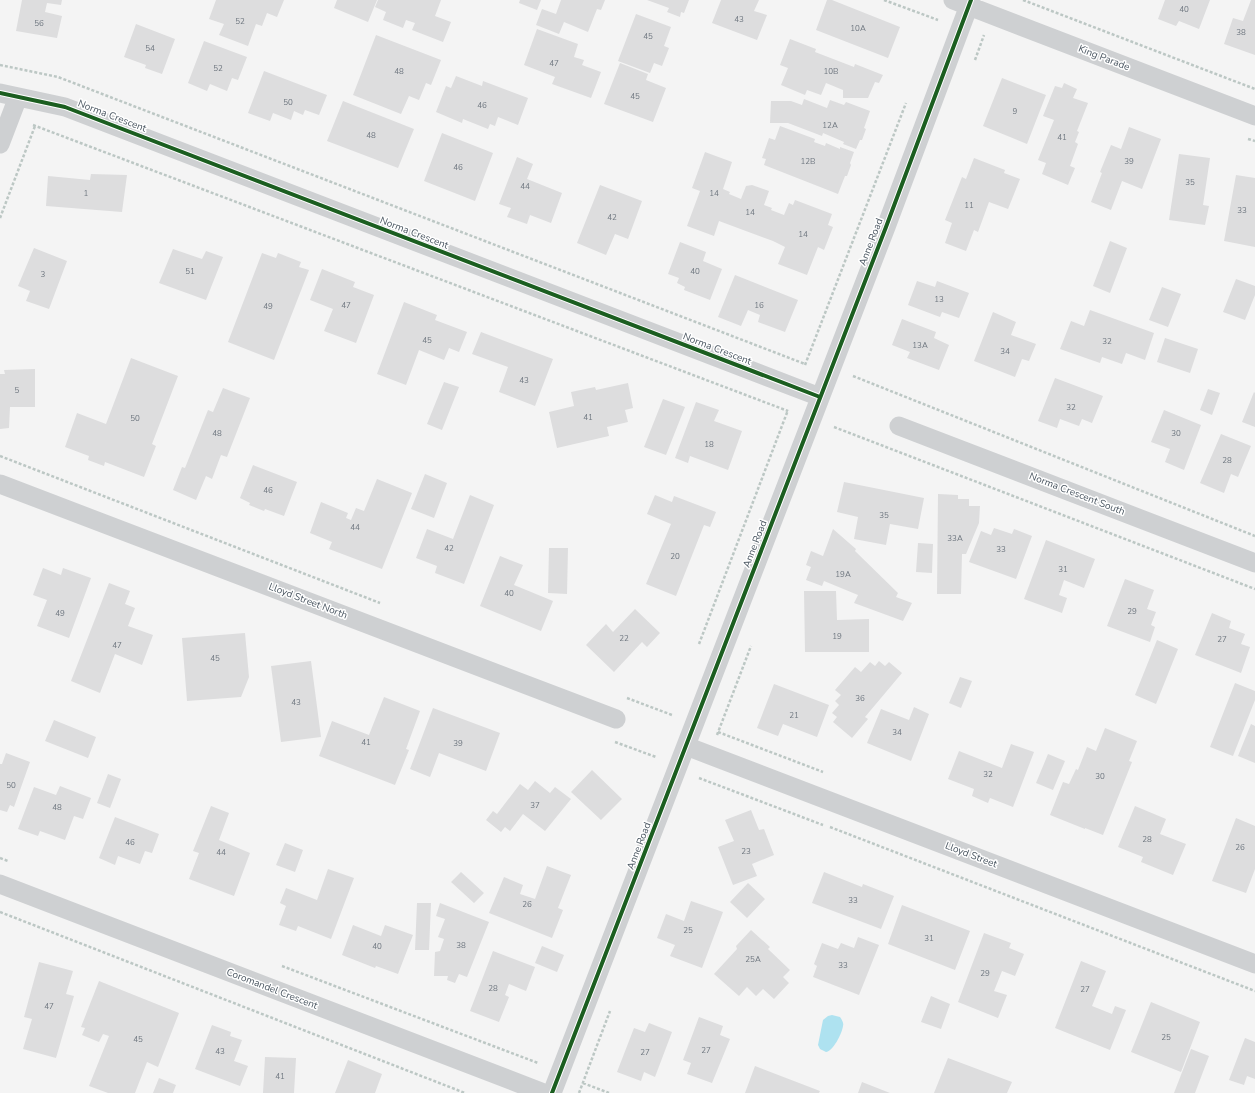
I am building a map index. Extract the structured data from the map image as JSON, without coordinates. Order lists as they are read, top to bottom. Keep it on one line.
{"streets":{"street":["King Parade","Norma Crescent","Anne Road","Norma Crescent South","Lloyd Street North","Lloyd Street","Coromandel Crescent"]},"crossings":[["King Parade","Anne Road"],["Norma Crescent","Anne Road"],["Anne Road","Lloyd Street"]],"house_numbers":["40","43","52","56","10A","38","45","54","47","52","48","10B","45","50","46","9","12A","48","41","12B","39","46","35","44","1","14","11","33","14","42","14","51","40","3","13","47","16","49","45","32","13A","34","43","5","32","41","50","48","30","18","28","46","35","44","33A","42","33","20","31","19A","40","29","49","19","22","27","47","45","36","43","21","34","41","39","32","30","50","37","48","28","46","26","23","44","33","26","25","31","38","40","25A","33","29","28","27","47","25","45","27","43","27","41"]}
